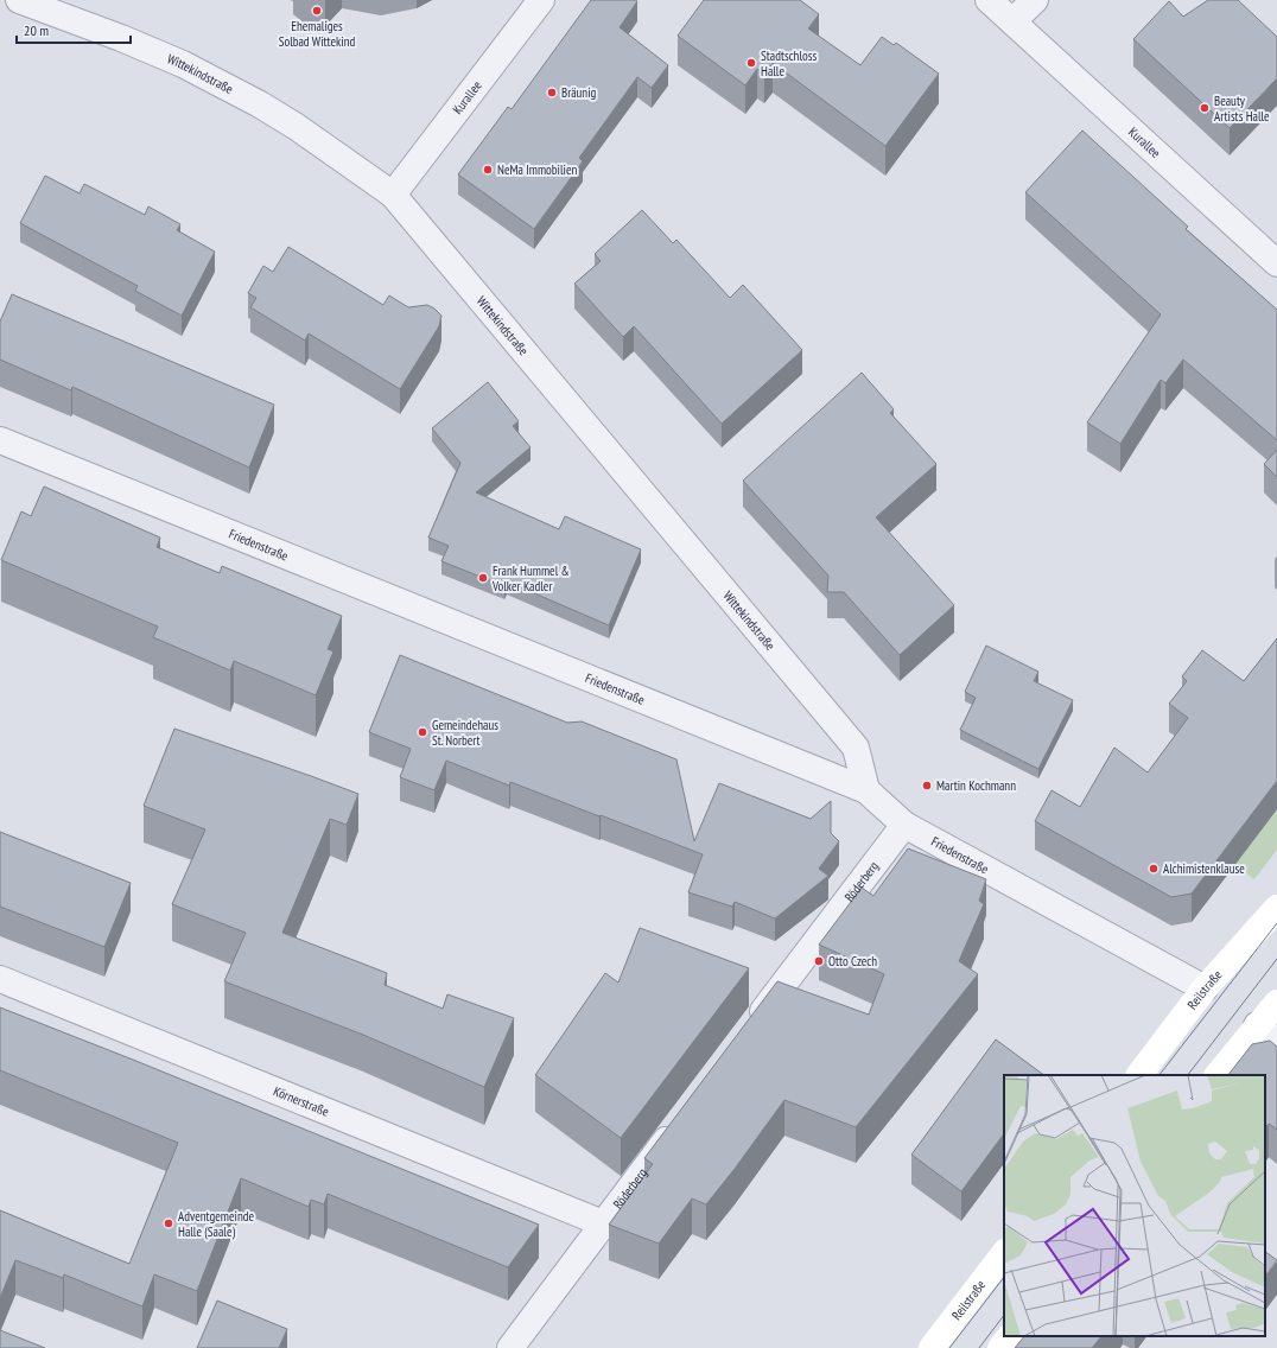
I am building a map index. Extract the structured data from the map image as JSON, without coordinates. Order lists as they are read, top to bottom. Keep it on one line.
{"streets":{"street":["Wittekindstraße","Kurallee","Friedenstraße","Röderberg","Reilstraße","Körnerstraße"]},"crossings":[["Wittekindstraße","Kurallee"],["Wittekindstraße","Friedenstraße"],["Friedenstraße","Röderberg"],["Friedenstraße","Reilstraße"],["Röderberg","Körnerstraße"]],"places":["Ehemaliges Solbad Wittekind","Stadtschloss Halle","Bräunig","Beauty Artists Halle","NeMa Immobilien","Frank Hummel & Volker Kadler","Gemeindehaus St. Norbert","Martin Kochmann","Alchimistenklause","Otto Czech","Adventgemeinde Halle (Saale)"],"scale_bar":"20 m"}
